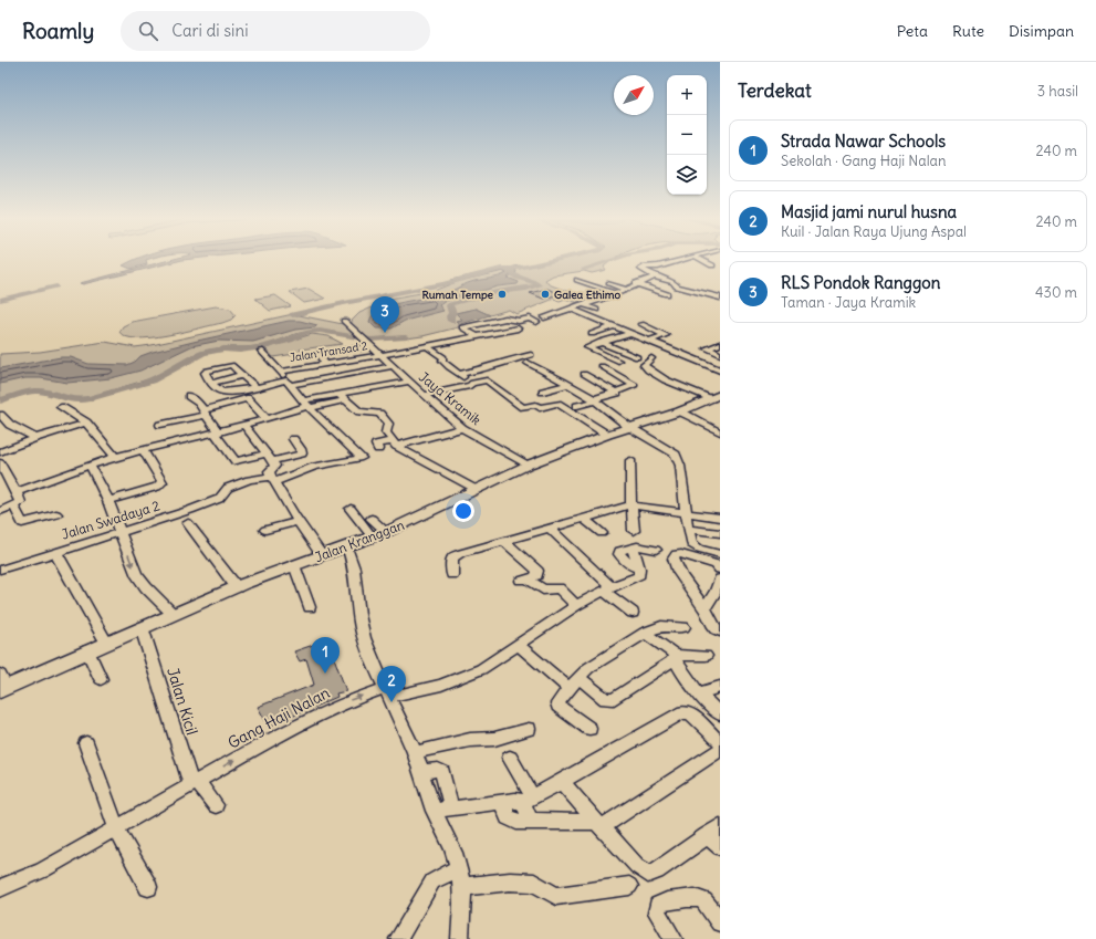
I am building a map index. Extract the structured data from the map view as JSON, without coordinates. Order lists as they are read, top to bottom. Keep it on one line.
{"streets":{"main road":["Jalan Kranggan"],"street":["Jalan Transad 2","Jaya Kramik","Jalan Swadaya 2","Jalan Kicil","Gang Haji Nalan"]},"crossings":[["Jalan Transad 2","Jaya Kramik"],["Jaya Kramik","Jalan Kranggan"],["Jalan Swadaya 2","Jalan Kranggan"],["Jalan Kranggan","Jalan Kicil"],["Jalan Kicil","Gang Haji Nalan"]],"places":["Rumah Tempe","Galea Ethimo"],"north":"top right","page":{"header":"Roamly","search":"Cari di sini","nav":["Peta","Rute","Disimpan"],"heading":["Terdekat","3 hasil"],"map_buttons":["+","−"],"list":[{"mark":"1","name":"Strada Nawar Schools","note":"Sekolah · Gang Haji Nalan","value":"240 m"},{"mark":"2","name":"Masjid jami nurul husna","note":"Kuil · Jalan Raya Ujung Aspal","value":"240 m"},{"mark":"3","name":"RLS Pondok Ranggon","note":"Taman · Jaya Kramik","value":"430 m"}],"pins":["3","1","2"]}}
